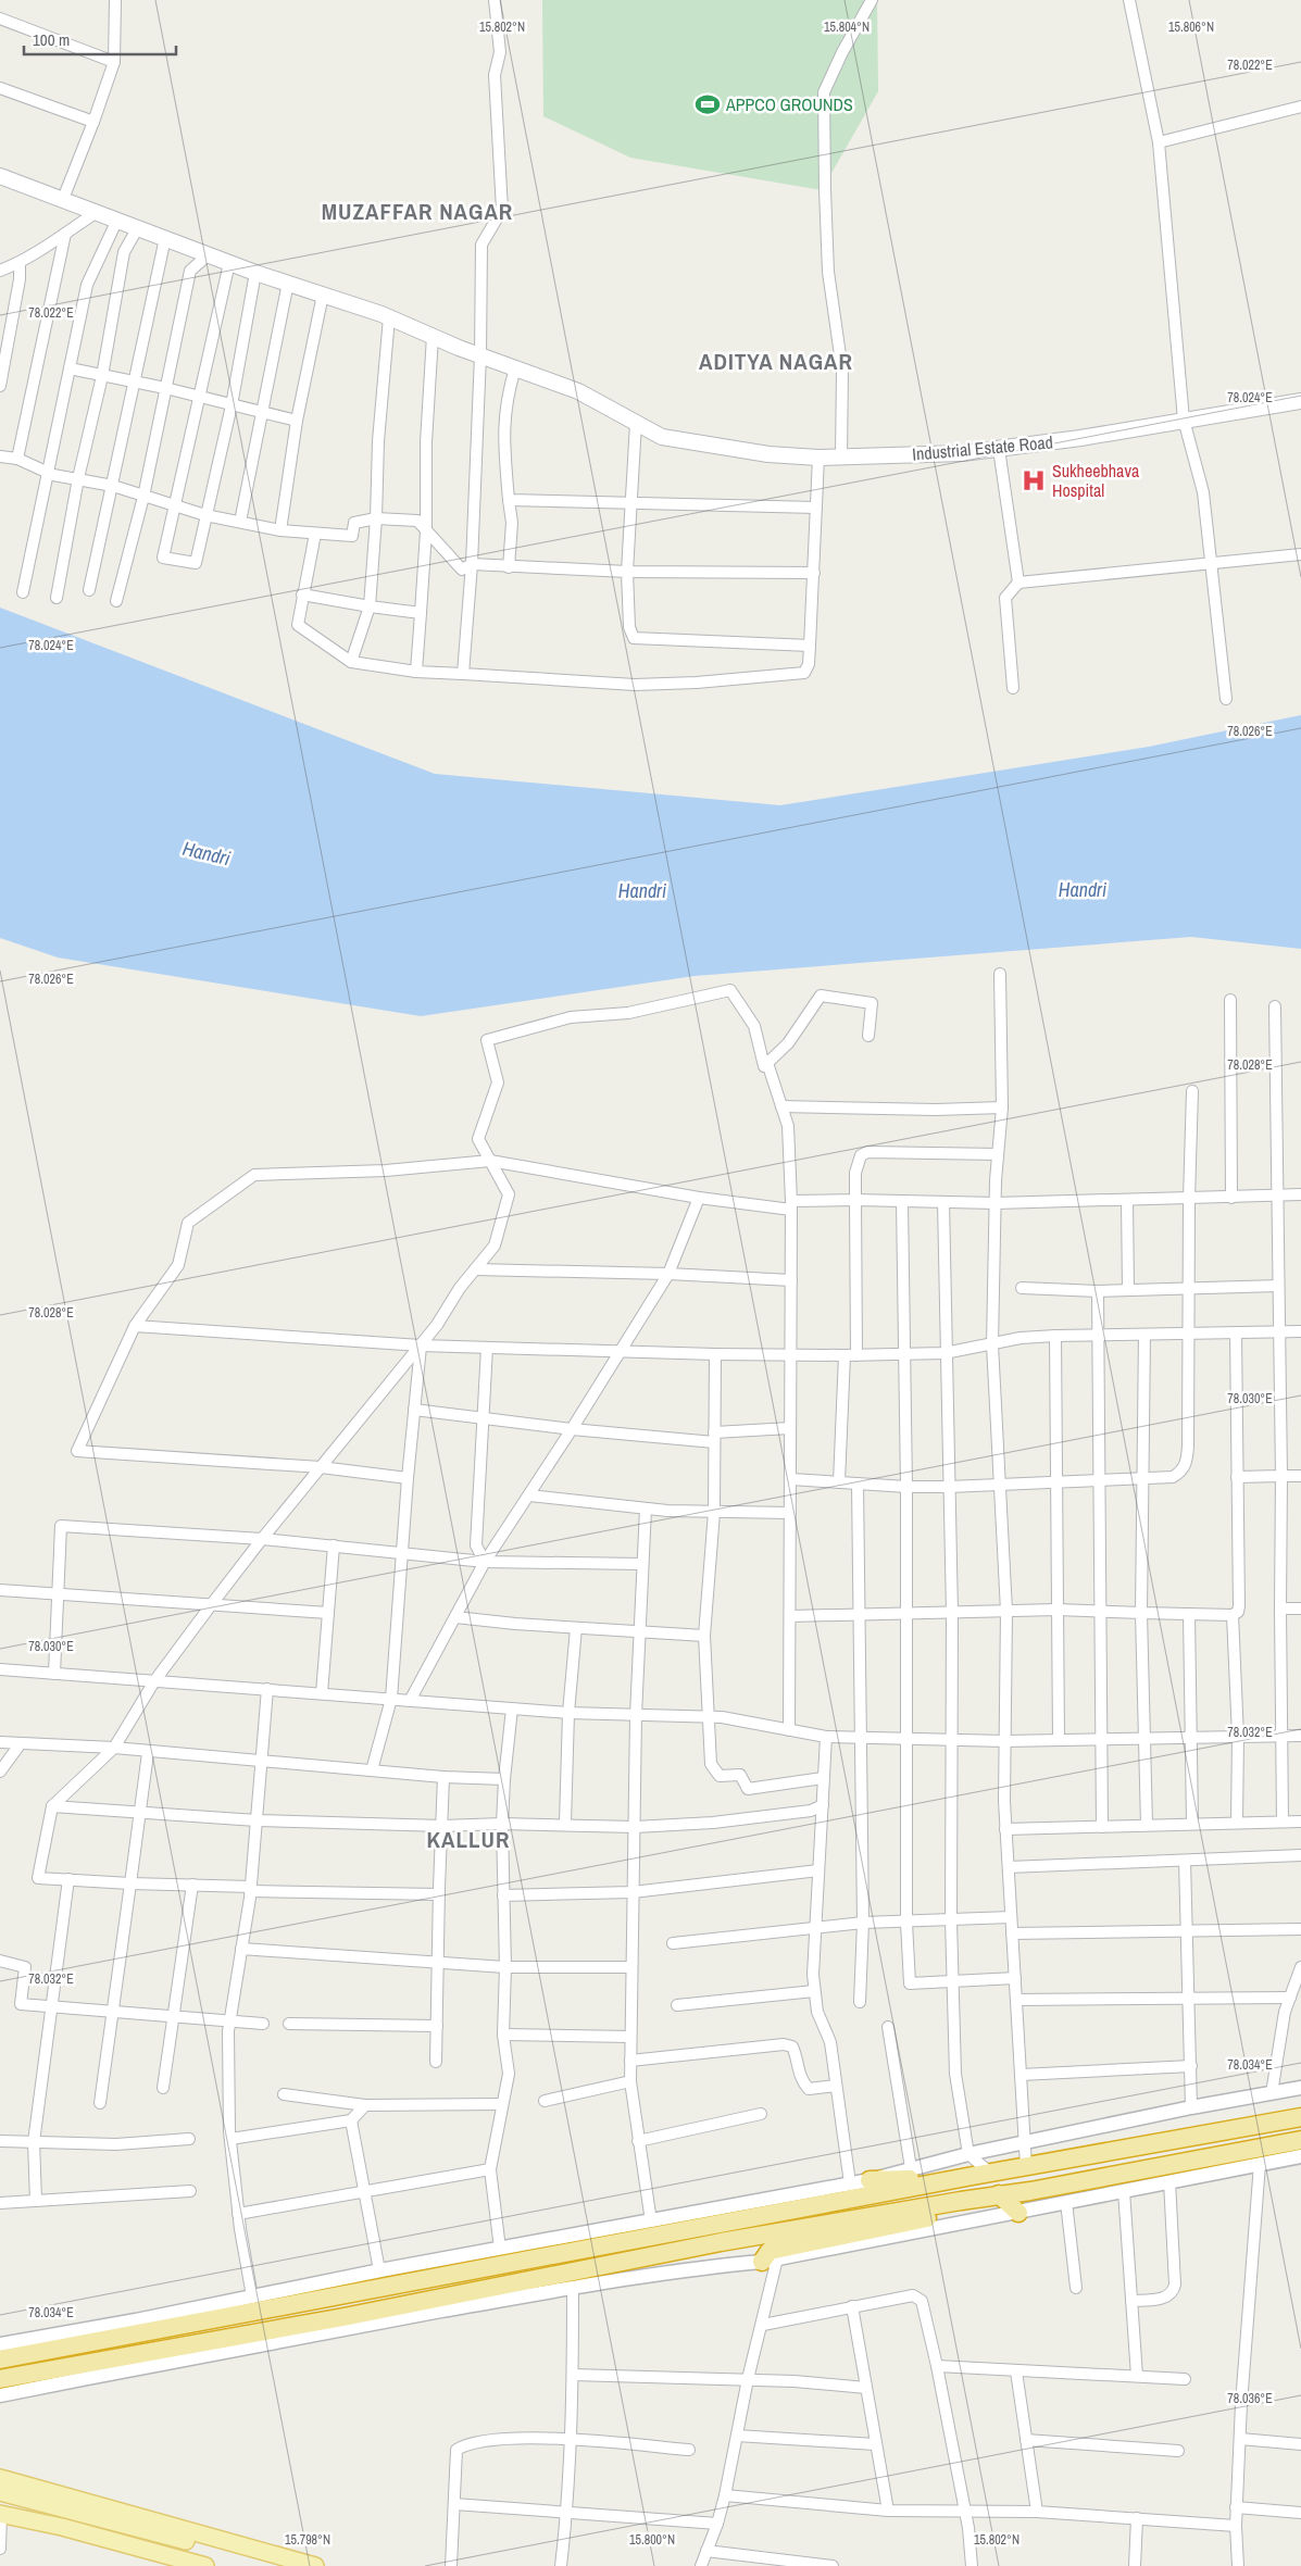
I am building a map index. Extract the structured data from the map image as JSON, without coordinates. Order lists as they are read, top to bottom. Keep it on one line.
{"streets":{"main road":["Industrial Estate Road"]},"districts":["MUZAFFAR NAGAR","ADITYA NAGAR","KALLUR"],"water":["Handri"],"places":{"sports":["APPCO GROUNDS"],"hospital":["Sukheebhava Hospital"]},"scale_bar":"100 m","coordinates":["15.802°N","15.804°N","15.806°N","78.022°E","78.024°E","78.026°E","78.028°E","78.030°E","78.032°E","78.034°E","78.036°E","15.798°N","15.800°N"]}
